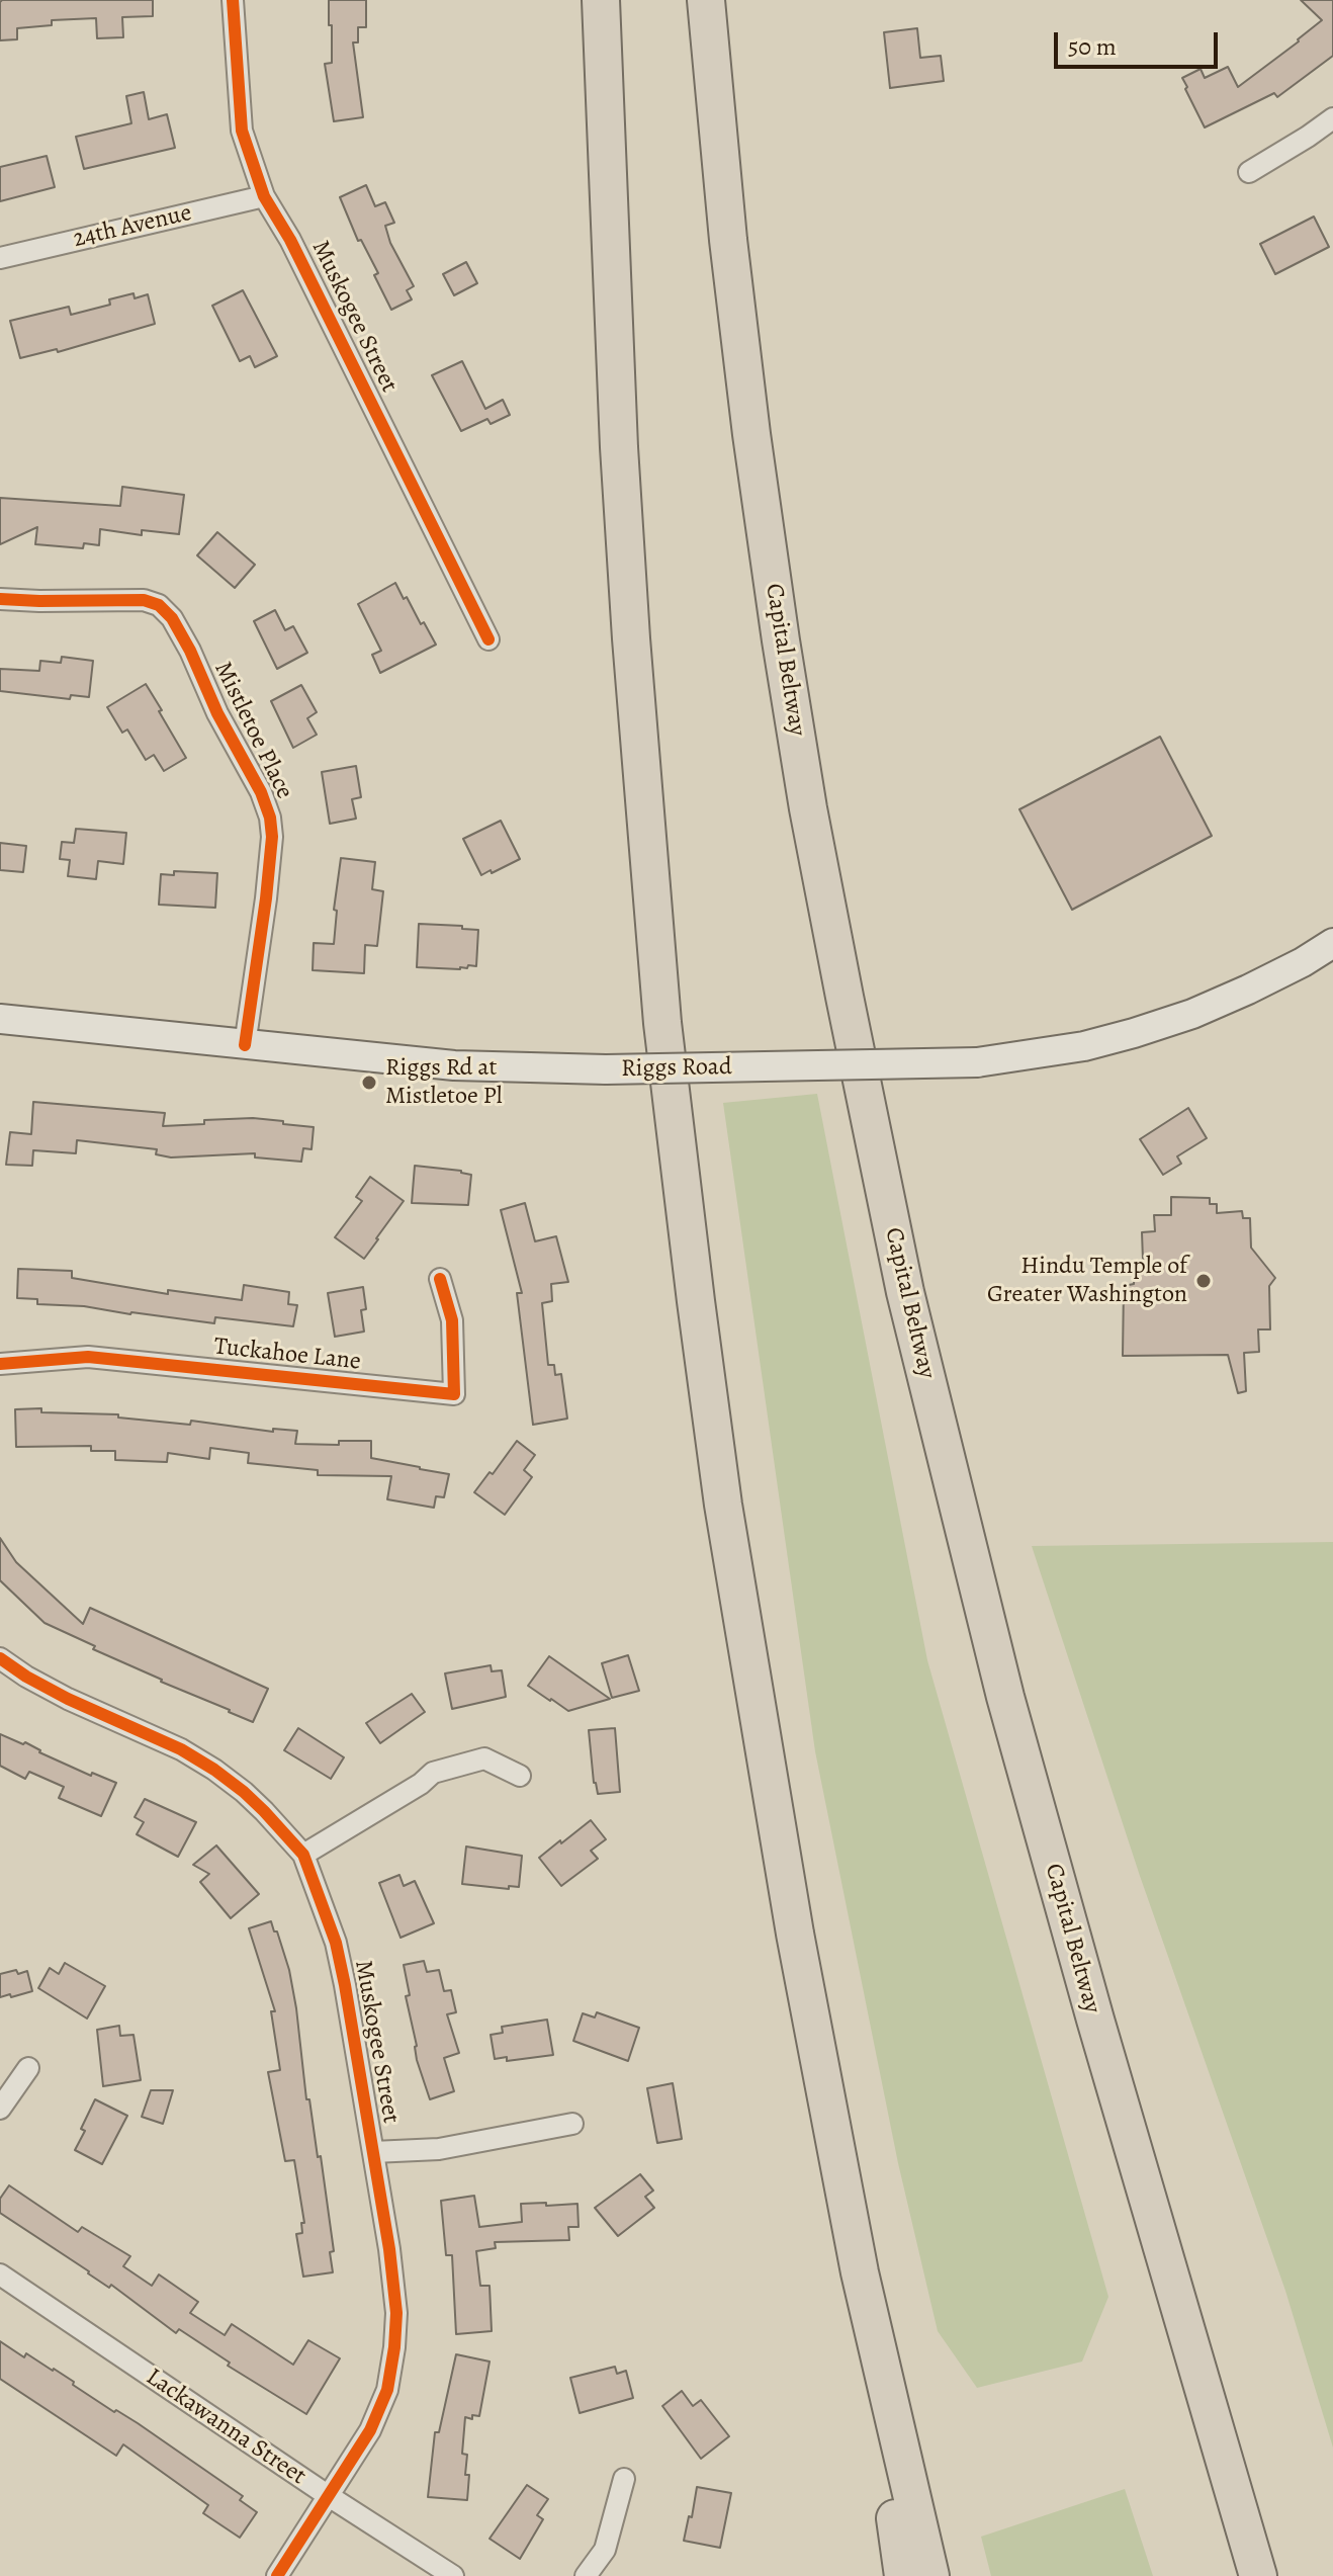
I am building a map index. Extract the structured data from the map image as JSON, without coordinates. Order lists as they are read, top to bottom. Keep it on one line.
{"streets":{"highway":["Capital Beltway"],"main road":["Riggs Road"],"street":["24th Avenue","Muskogee Street","Mistletoe Place","Tuckahoe Lane","Lackawanna Street"]},"crossings":[["24th Avenue","Muskogee Street"],["Muskogee Street","Lackawanna Street"],["Mistletoe Place","Riggs Road"]],"places":["Riggs Rd at Mistletoe Pl","Hindu Temple of Greater Washington"],"scale_bar":"50 m"}
